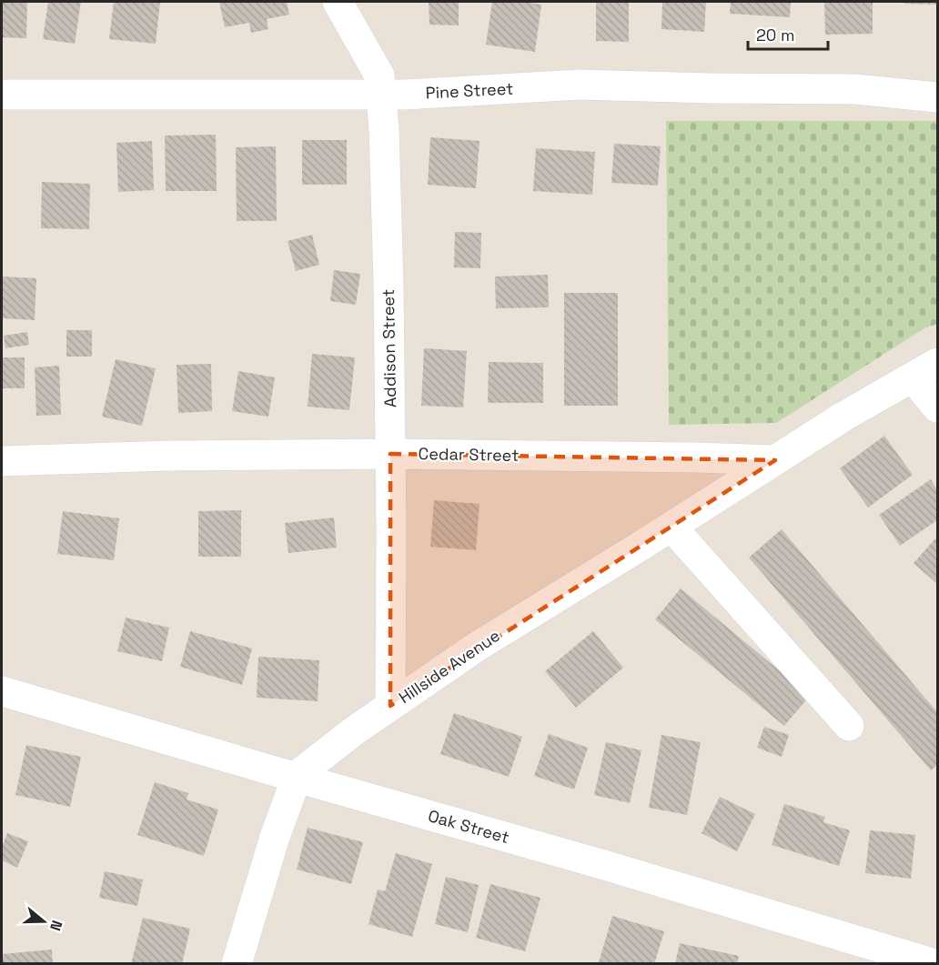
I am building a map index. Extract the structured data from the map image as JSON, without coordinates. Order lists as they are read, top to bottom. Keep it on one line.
{"streets":{"street":["Pine Street","Addison Street","Cedar Street","Hillside Avenue","Oak Street"]},"crossings":[["Pine Street","Addison Street"],["Addison Street","Cedar Street"],["Addison Street","Hillside Avenue"],["Cedar Street","Hillside Avenue"],["Hillside Avenue","Oak Street"]],"scale_bar":"20 m","north":"right"}
